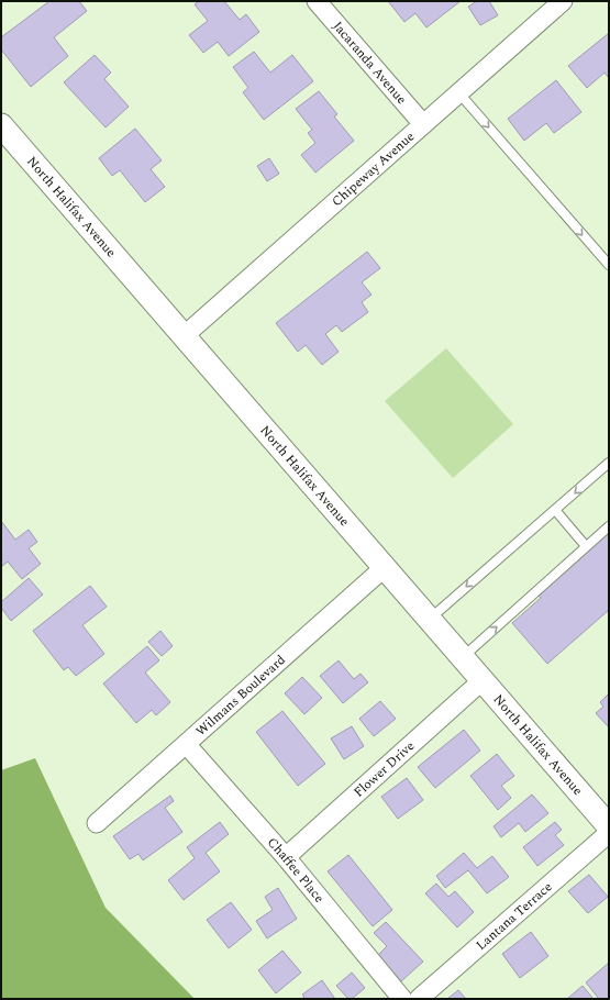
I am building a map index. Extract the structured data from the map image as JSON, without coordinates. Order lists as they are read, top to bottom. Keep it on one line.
{"streets":{"street":["Jacaranda Avenue","Chipeway Avenue","North Halifax Avenue","Wilmans Boulevard","Flower Drive","Chaffee Place","Lantana Terrace"]},"crossings":[["Jacaranda Avenue","Chipeway Avenue"],["Chipeway Avenue","North Halifax Avenue"],["North Halifax Avenue","Wilmans Boulevard"],["North Halifax Avenue","Flower Drive"],["Wilmans Boulevard","Chaffee Place"],["Flower Drive","Chaffee Place"]]}
